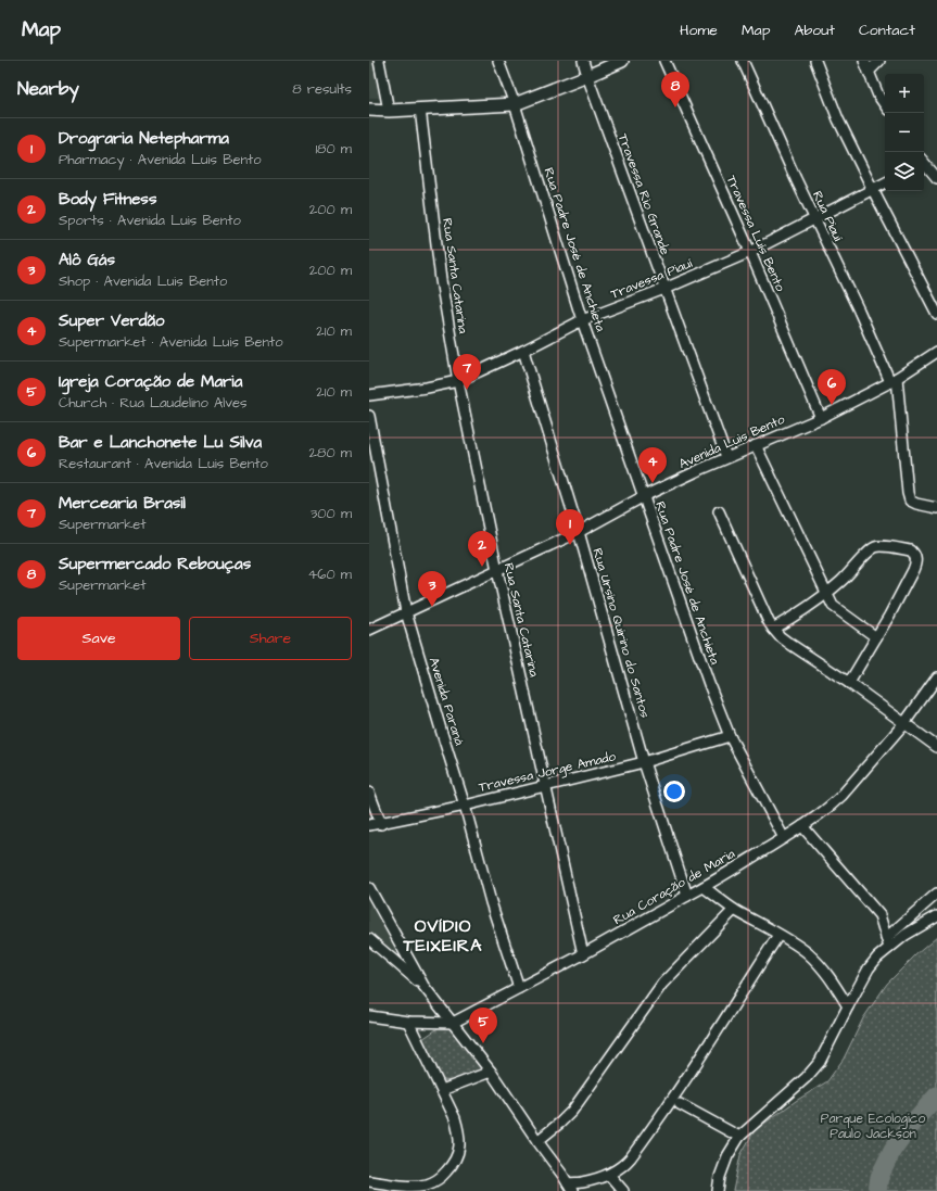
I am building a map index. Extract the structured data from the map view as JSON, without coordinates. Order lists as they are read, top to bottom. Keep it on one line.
{"streets":{"street":["Travessa Rio Grande","Rua Piauí","Travessa Luís Bento","Rua Padre José de Anchieta","Rua Santa Catarina","Travessa Piauí","Avenida Luis Bento","Rua Ursino Quirino do Santos","Avenida Paraná","Travessa Jorge Amado","Rua Coração de Maria"]},"crossings":[["Travessa Rio Grande","Travessa Piauí"],["Travessa Rio Grande","Avenida Luis Bento"],["Rua Piauí","Travessa Piauí"],["Rua Piauí","Avenida Luis Bento"],["Travessa Luís Bento","Travessa Piauí"],["Travessa Luís Bento","Avenida Luis Bento"],["Rua Padre José de Anchieta","Travessa Piauí"],["Rua Padre José de Anchieta","Avenida Luis Bento"],["Rua Padre José de Anchieta","Travessa Jorge Amado"],["Rua Padre José de Anchieta","Rua Coração de Maria"],["Rua Santa Catarina","Travessa Piauí"],["Rua Santa Catarina","Avenida Luis Bento"],["Rua Santa Catarina","Travessa Jorge Amado"],["Rua Santa Catarina","Rua Coração de Maria"],["Travessa Piauí","Rua Ursino Quirino do Santos"],["Avenida Luis Bento","Rua Ursino Quirino do Santos"],["Avenida Luis Bento","Avenida Paraná"],["Rua Ursino Quirino do Santos","Travessa Jorge Amado"],["Rua Ursino Quirino do Santos","Rua Coração de Maria"],["Avenida Paraná","Travessa Jorge Amado"],["Avenida Paraná","Rua Coração de Maria"]],"districts":["OVÍDIO TEIXEIRA"],"parks":["Parque Ecologico Paulo Jackson"],"page":{"header":"Map","nav":["Home","Map","About","Contact"],"heading":["Nearby","8 results"],"pins":["8","7","6","4","1","2","3","5"],"map_buttons":["+","−"],"list":[{"mark":"1","name":"Drograria Netepharma","note":"Pharmacy · Avenida Luis Bento","value":"180 m"},{"mark":"2","name":"Body Fitness","note":"Sports · Avenida Luis Bento","value":"200 m"},{"mark":"3","name":"Alô Gás","note":"Shop · Avenida Luis Bento","value":"200 m"},{"mark":"4","name":"Super Verdão","note":"Supermarket · Avenida Luis Bento","value":"210 m"},{"mark":"5","name":"Igreja Coração de Maria","note":"Church · Rua Laudelino Alves","value":"210 m"},{"mark":"6","name":"Bar e Lanchonete Lu Silva","note":"Restaurant · Avenida Luis Bento","value":"280 m"},{"mark":"7","name":"Mercearia Brasil","note":"Supermarket","value":"300 m"},{"mark":"8","name":"Supermercado Rebouças","note":"Supermarket","value":"460 m"}],"buttons":["Save","Share"]}}
